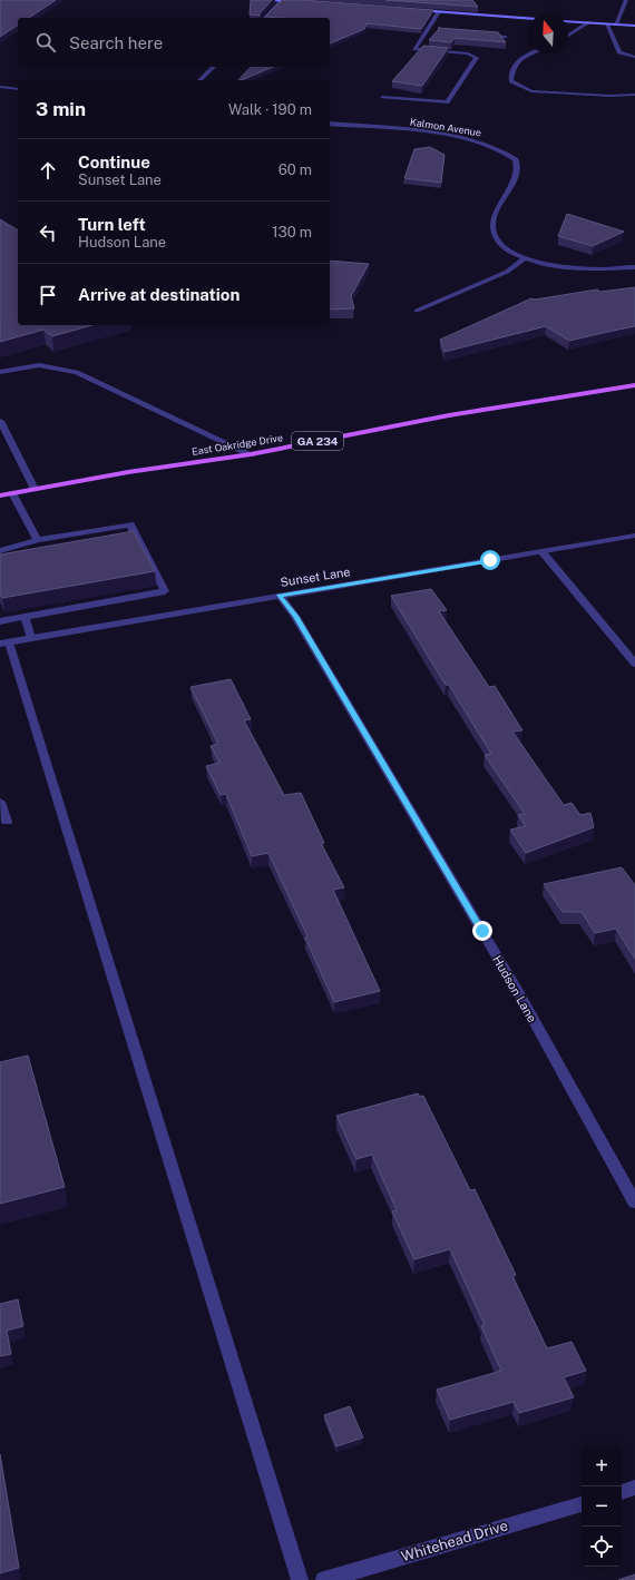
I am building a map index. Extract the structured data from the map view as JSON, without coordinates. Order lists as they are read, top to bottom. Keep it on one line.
{"streets":{"main road":["GA 234","East Oakridge Drive"],"street":["Kalmon Avenue","Sunset Lane","Hudson Lane","Whitehead Drive"]},"crossings":[["Sunset Lane","Hudson Lane"]],"north":"top","page":{"search":"Search here","heading":["3 min","Walk · 190 m"],"list":[["Continue","Sunset Lane","60 m"],["Turn left","Hudson Lane","130 m"],"Arrive at destination"],"map_buttons":["+","−"]}}
